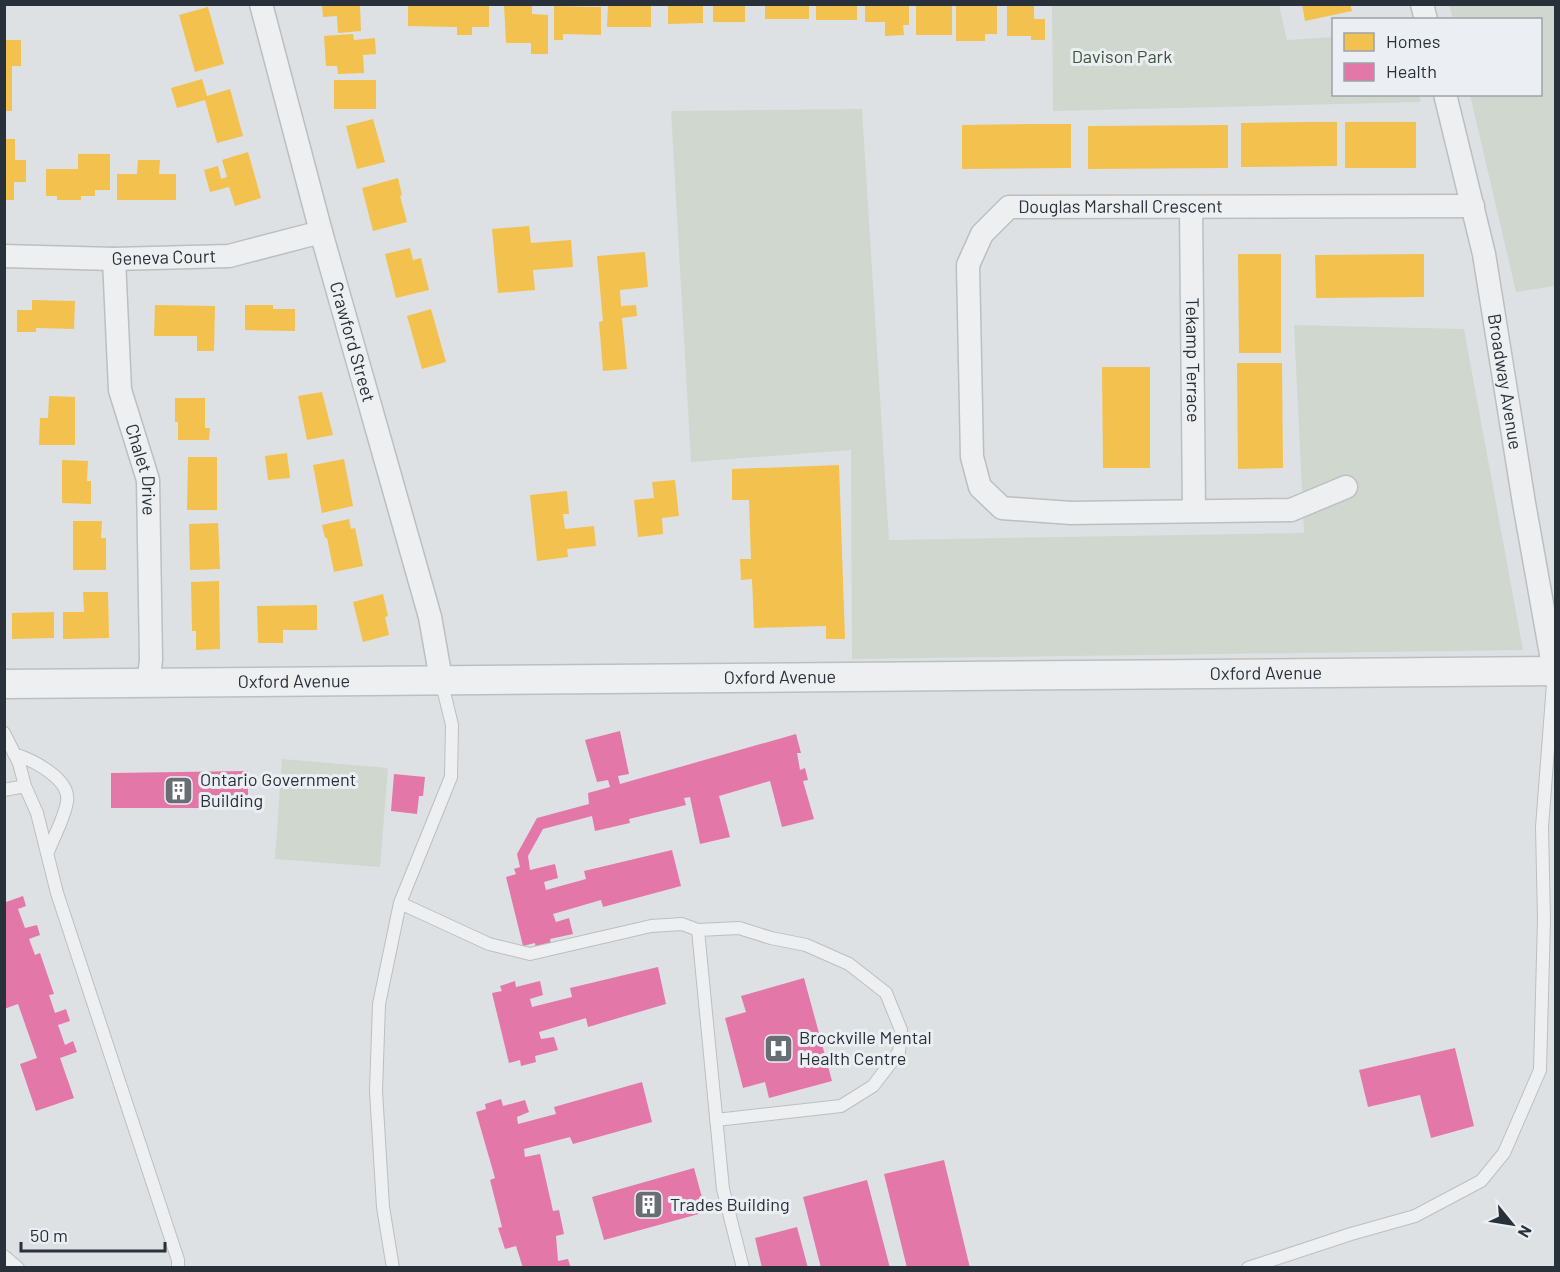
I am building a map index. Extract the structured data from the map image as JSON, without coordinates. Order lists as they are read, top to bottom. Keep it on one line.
{"streets":{"street":["Douglas Marshall Crescent","Geneva Court","Crawford Street","Tekamp Terrace","Broadway Avenue","Chalet Drive","Oxford Avenue"]},"crossings":[["Douglas Marshall Crescent","Tekamp Terrace"],["Douglas Marshall Crescent","Broadway Avenue"],["Geneva Court","Crawford Street"],["Geneva Court","Chalet Drive"],["Crawford Street","Oxford Avenue"],["Broadway Avenue","Oxford Avenue"],["Chalet Drive","Oxford Avenue"]],"parks":["Davison Park"],"places":{"building":["Ontario Government Building","Trades Building"],"hospital":["Brockville Mental Health Centre"]},"legend":["Homes","Health"],"scale_bar":"50 m","north":"bottom right"}
